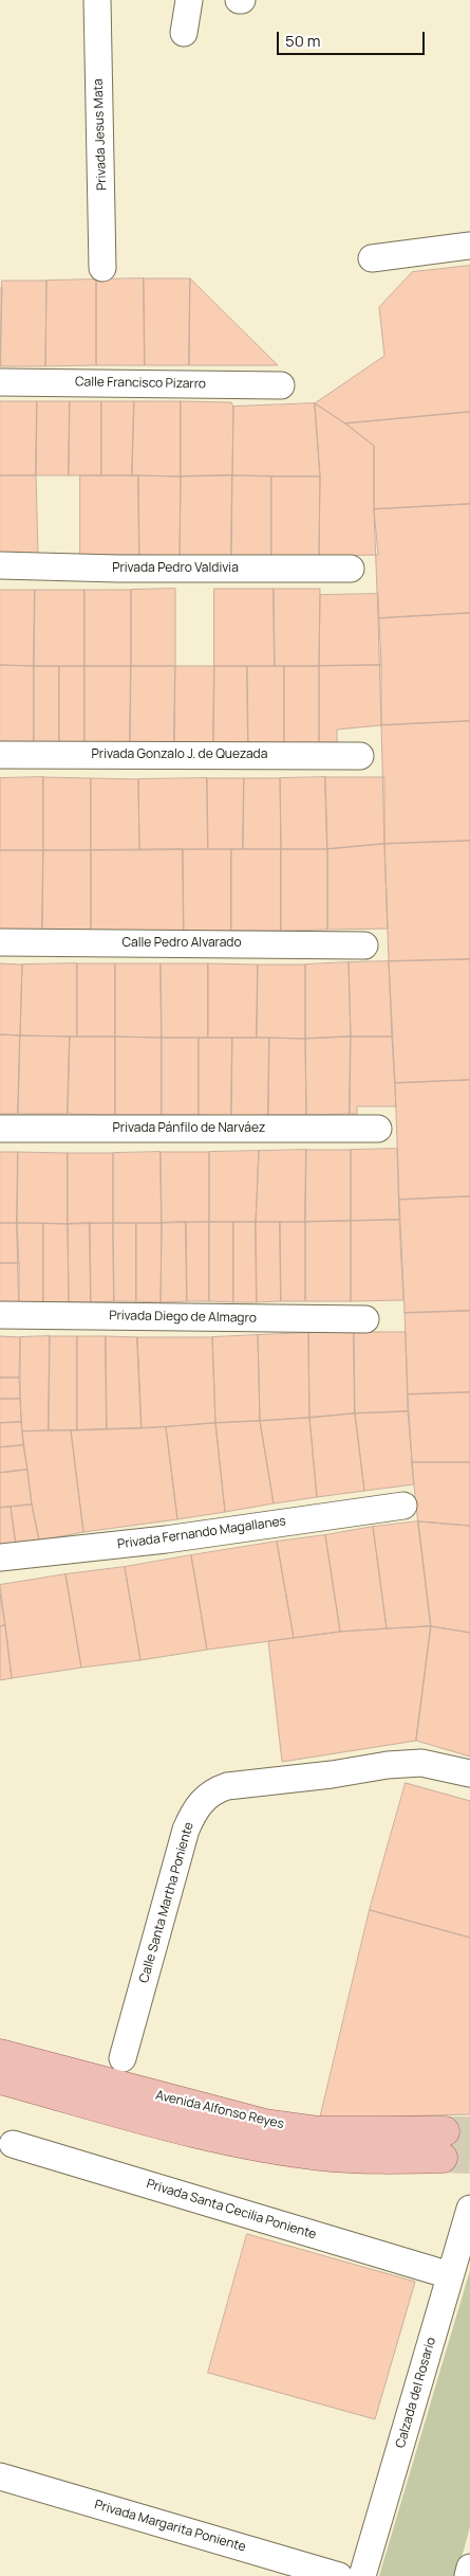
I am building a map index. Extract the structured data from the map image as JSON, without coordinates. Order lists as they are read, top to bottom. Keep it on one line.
{"streets":{"main road":["Avenida Alfonso Reyes"],"street":["Privada Jesus Mata","Calle Francisco Pizarro","Privada Pedro Valdivia","Privada Gonzalo J. de Quezada","Calle Pedro Alvarado","Privada Pánfilo de Narváez","Privada Diego de Almagro","Privada Fernando Magallanes","Calle Santa Martha Poniente","Privada Santa Cecilia Poniente","Calzada del Rosario","Privada Margarita Poniente"]},"crossings":[["Privada Santa Cecilia Poniente","Calzada del Rosario"]],"scale_bar":"50 m"}
